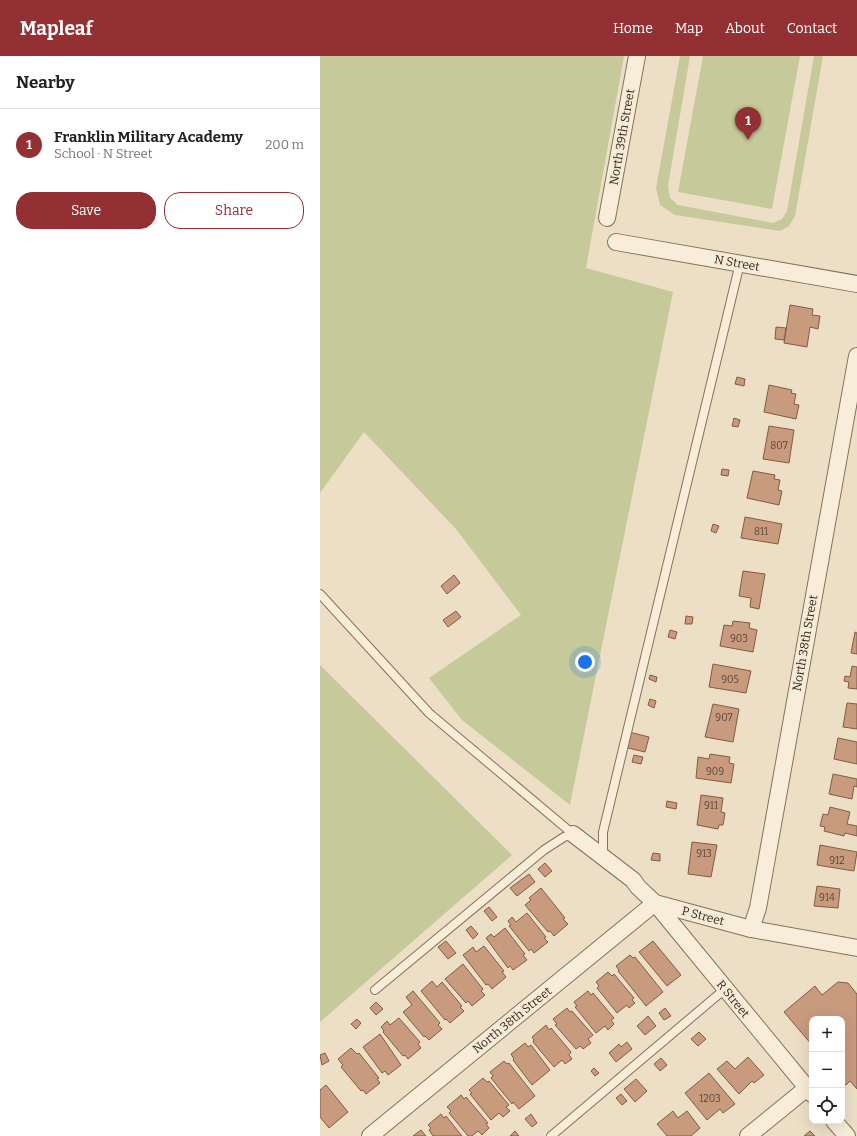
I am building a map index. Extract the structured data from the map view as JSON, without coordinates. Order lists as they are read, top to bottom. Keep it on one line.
{"streets":{"street":["North 39th Street","N Street","North 38th Street","P Street","R Street"]},"crossings":[["North 38th Street","P Street"],["North 38th Street","R Street"],["P Street","R Street"]],"house_numbers":["807","811","903","905","907","909","911","913","912","914","1203"],"page":{"header":"Mapleaf","nav":["Home","Map","About","Contact"],"heading":"Nearby","pins":"1","list":[{"mark":"1","name":"Franklin Military Academy","note":"School · N Street","value":"200 m"}],"buttons":["Save","Share"],"map_buttons":["+","−"]}}
